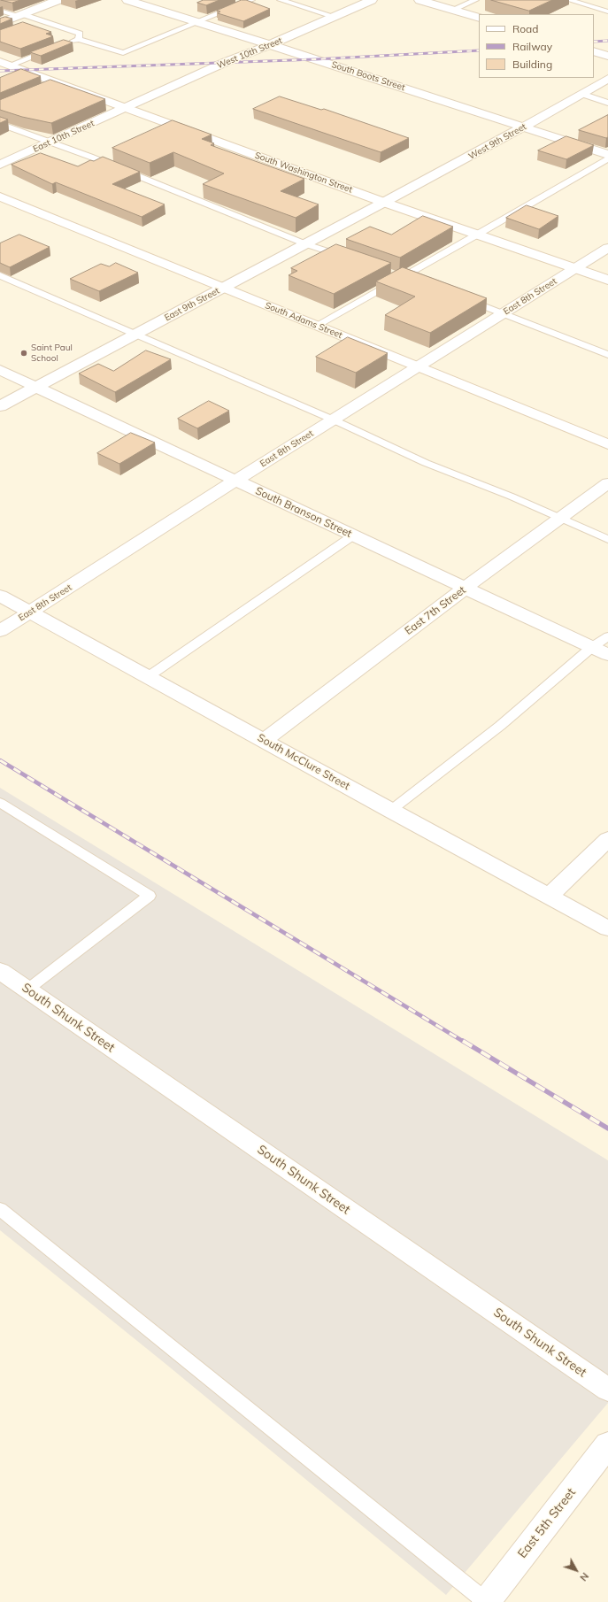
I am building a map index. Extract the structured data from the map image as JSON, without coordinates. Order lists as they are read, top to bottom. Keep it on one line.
{"streets":{"street":["West 10th Street","South Boots Street","East 10th Street","West 9th Street","South Washington Street","East 8th Street","East 9th Street","South Adams Street","South Branson Street","East 7th Street","South McClure Street","South Shunk Street","East 5th Street"]},"crossings":[["West 10th Street","South Boots Street"],["West 10th Street","East 10th Street"],["West 10th Street","South Washington Street"],["South Boots Street","West 9th Street"],["East 10th Street","South Washington Street"],["West 9th Street","South Washington Street"],["West 9th Street","East 9th Street"],["South Washington Street","East 8th Street"],["South Washington Street","East 9th Street"],["East 8th Street","South Adams Street"],["East 8th Street","South Branson Street"],["East 8th Street","South McClure Street"],["East 9th Street","South Adams Street"],["East 9th Street","South Branson Street"],["South Branson Street","East 7th Street"],["East 7th Street","South McClure Street"]],"places":["Saint Paul School"],"legend":["Road","Railway","Building"],"north":"bottom right"}
